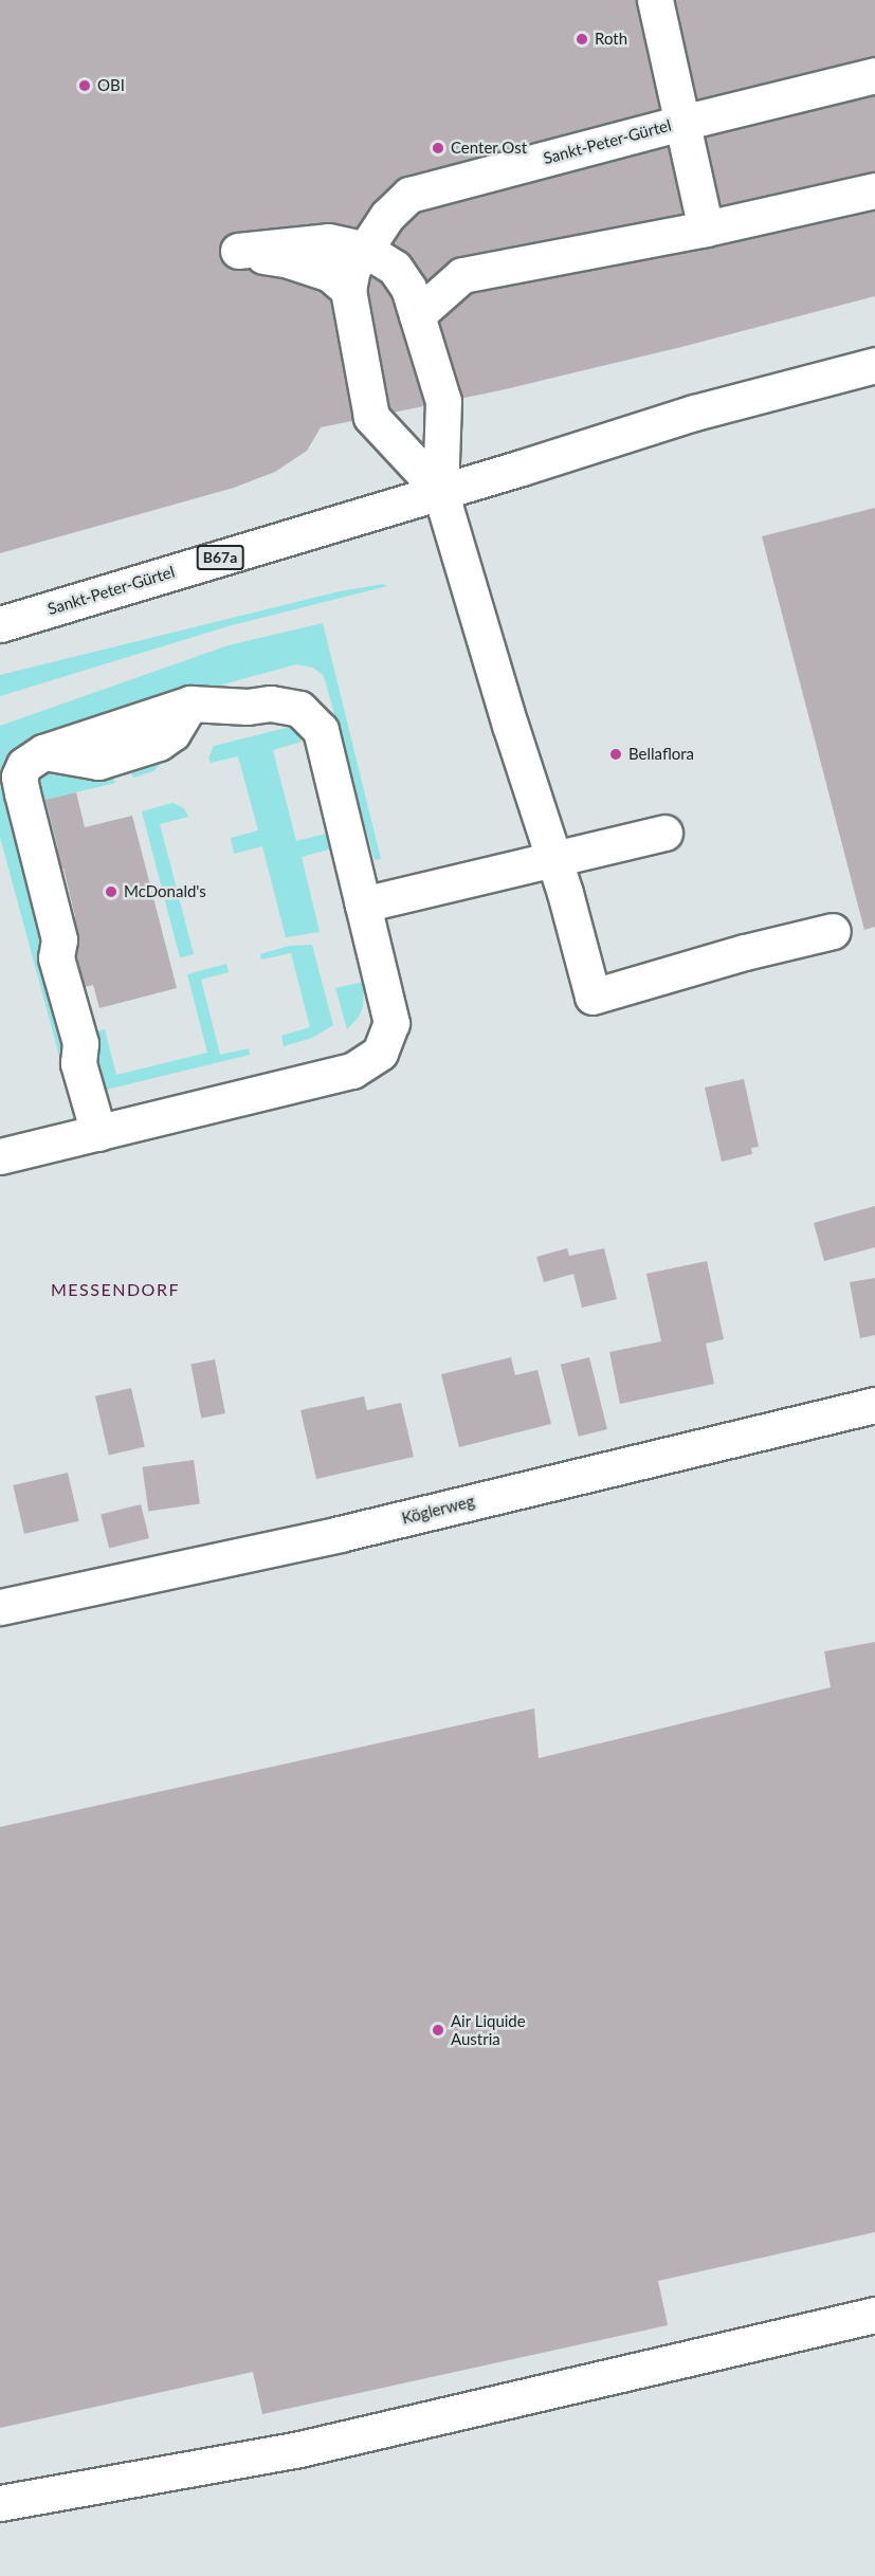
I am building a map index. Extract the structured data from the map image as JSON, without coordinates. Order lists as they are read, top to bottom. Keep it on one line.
{"streets":{"main road":["Sankt-Peter-Gürtel","B67a","Köglerweg"]},"districts":["MESSENDORF"],"places":["Roth","OBI","Center Ost","Bellaflora","McDonald's","Air Liquide Austria"]}
